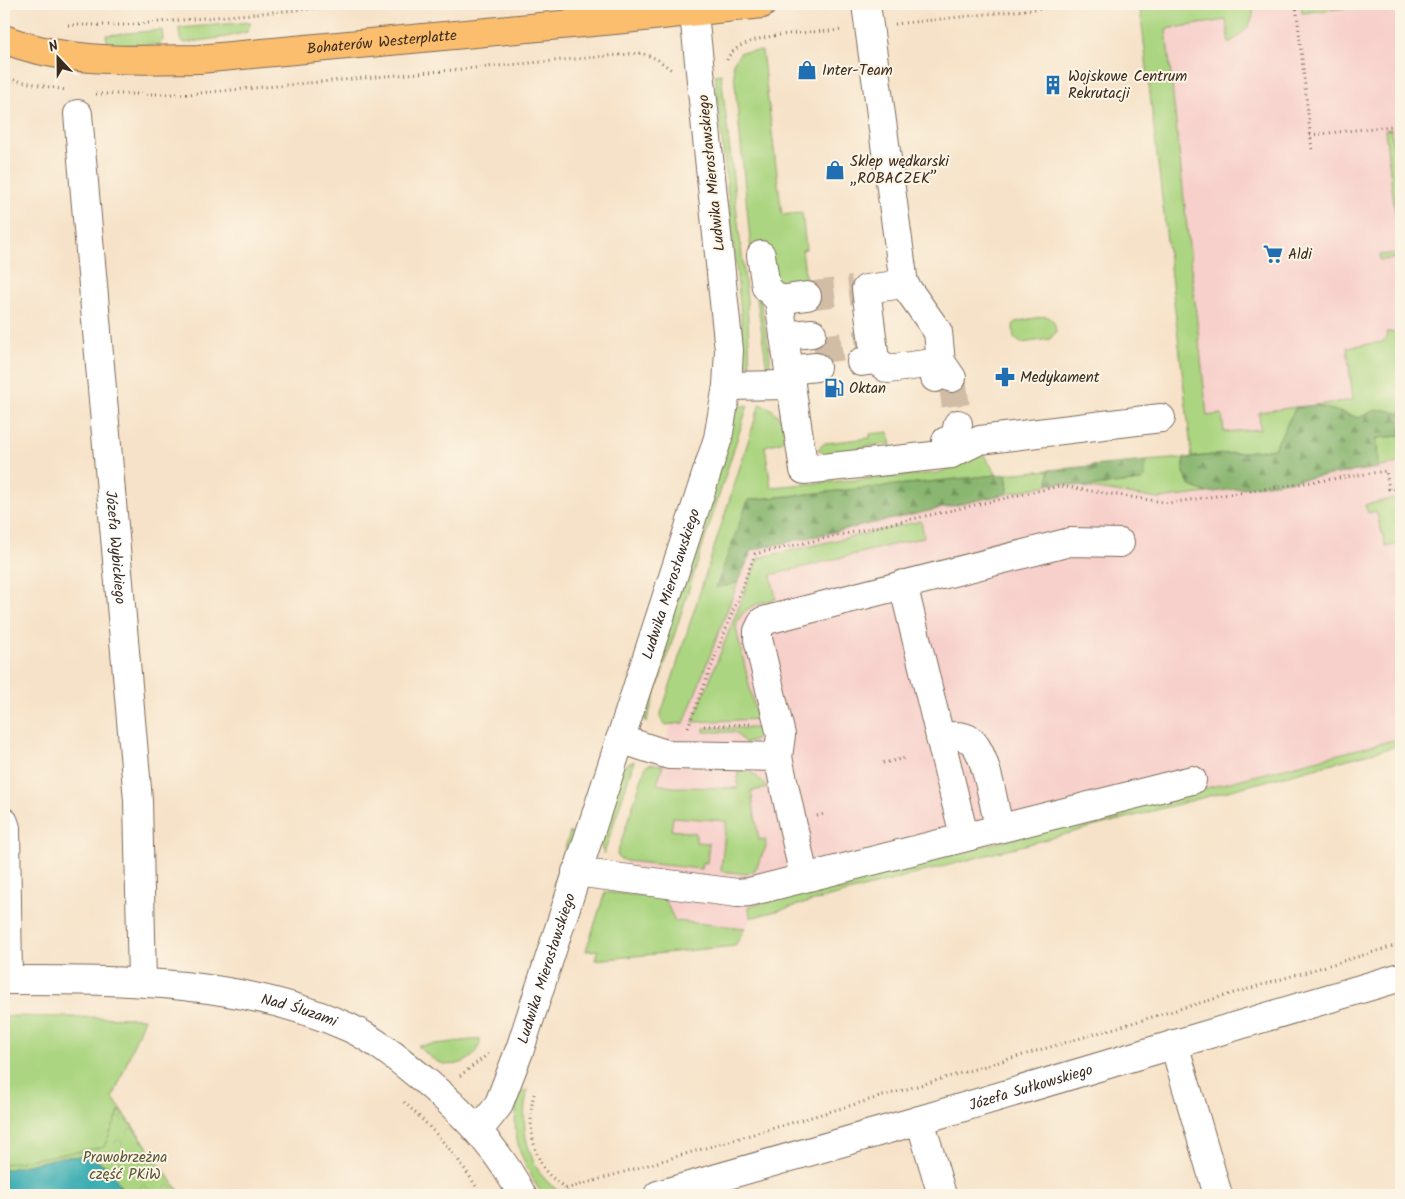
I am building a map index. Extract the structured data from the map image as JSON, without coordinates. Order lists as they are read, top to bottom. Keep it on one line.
{"streets":{"main road":["Bohaterów Westerplatte"],"street":["Ludwika Mierosławskiego","Józefa Wybickiego","Nad Śluzami","Józefa Sułkowskiego"]},"crossings":[["Bohaterów Westerplatte","Ludwika Mierosławskiego"],["Ludwika Mierosławskiego","Nad Śluzami"],["Józefa Wybickiego","Nad Śluzami"]],"parks":["Prawobrzeżna część PKiW"],"places":{"shop":["Inter-Team","Sklep wędkarski „ROBACZEK”"],"building":["Wojskowe Centrum Rekrutacji"],"supermarket":["Aldi"],"pharmacy":["Medykament"],"fuel station":["Oktan"]},"north":"top"}
